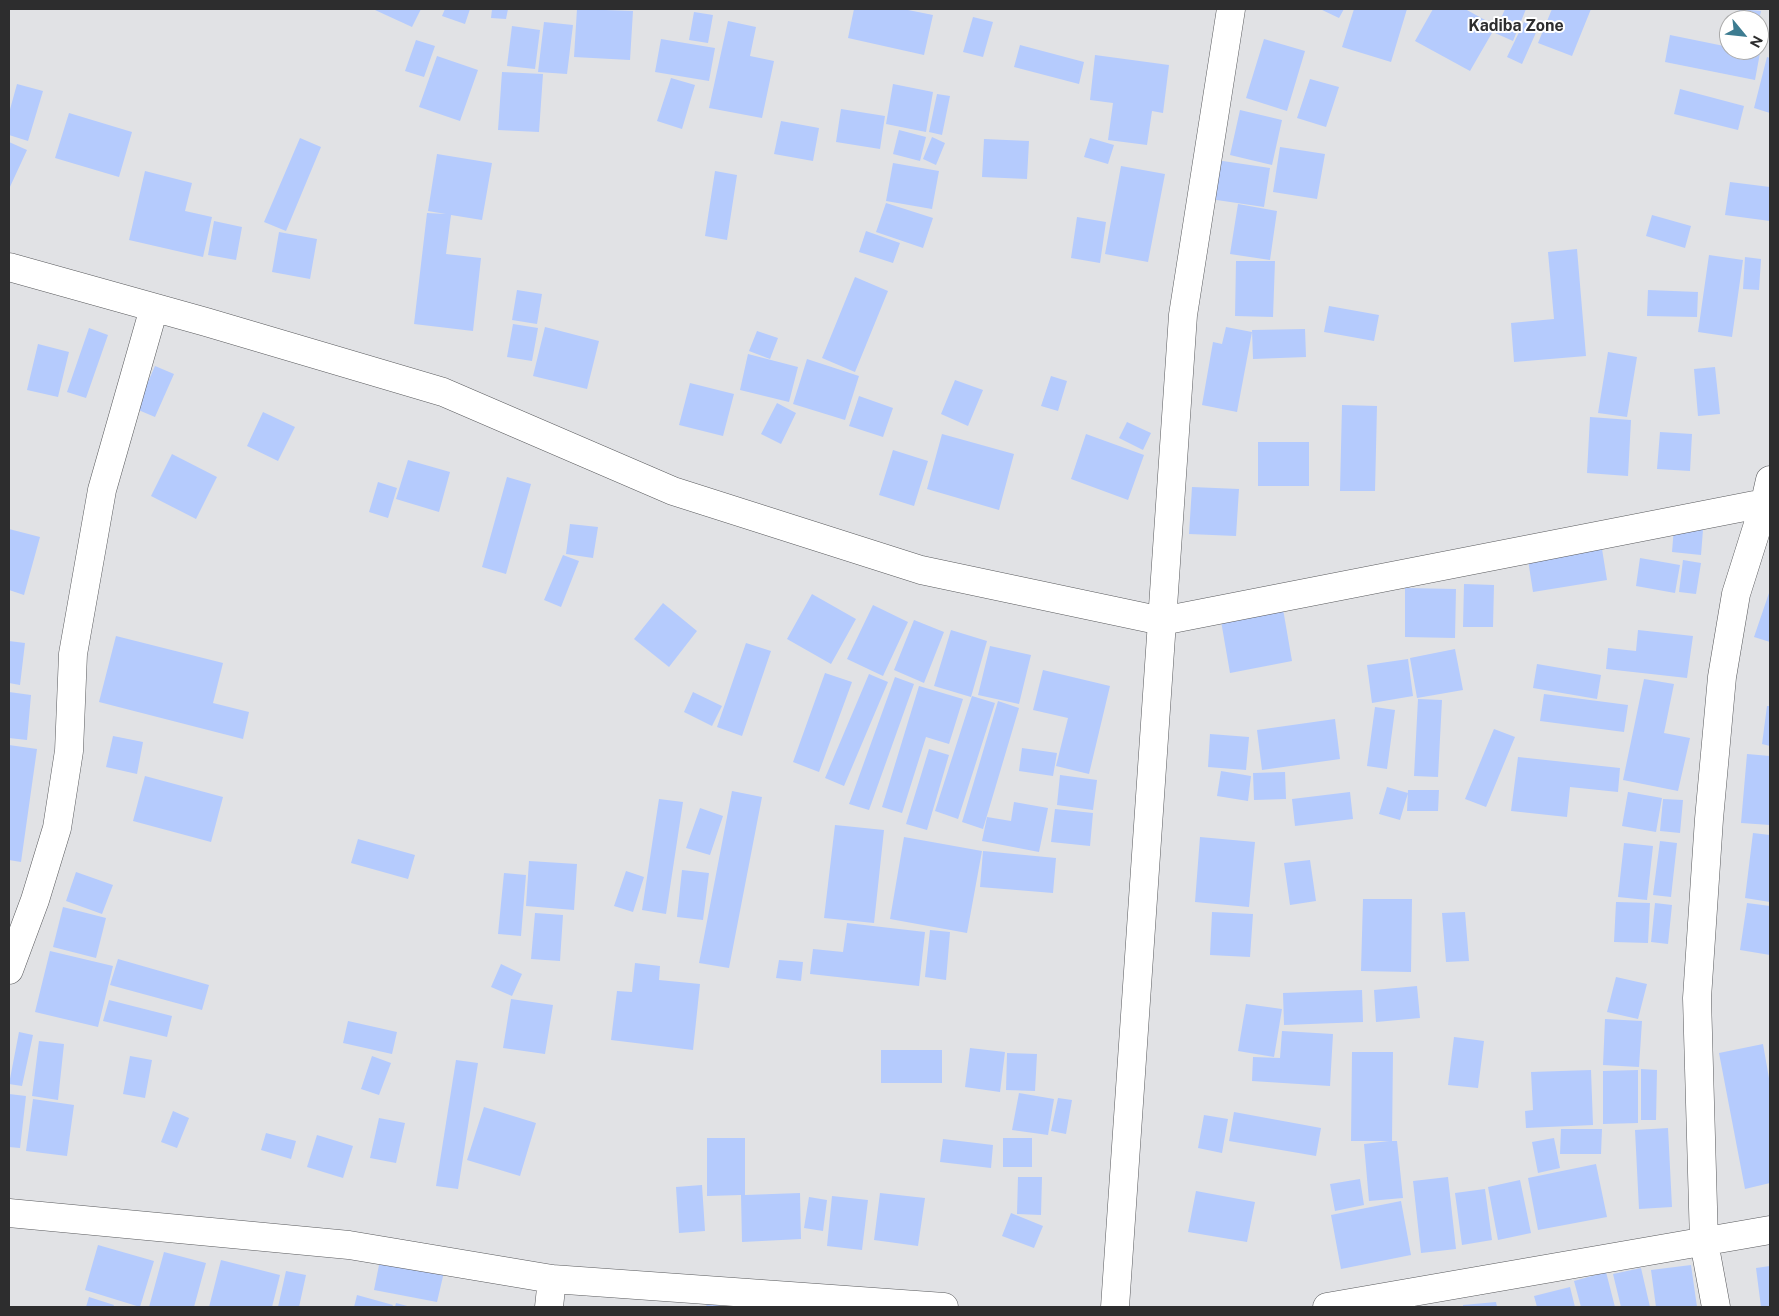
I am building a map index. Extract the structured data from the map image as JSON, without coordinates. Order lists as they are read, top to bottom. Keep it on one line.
{"districts":["Kadiba Zone"],"north":"bottom right"}
